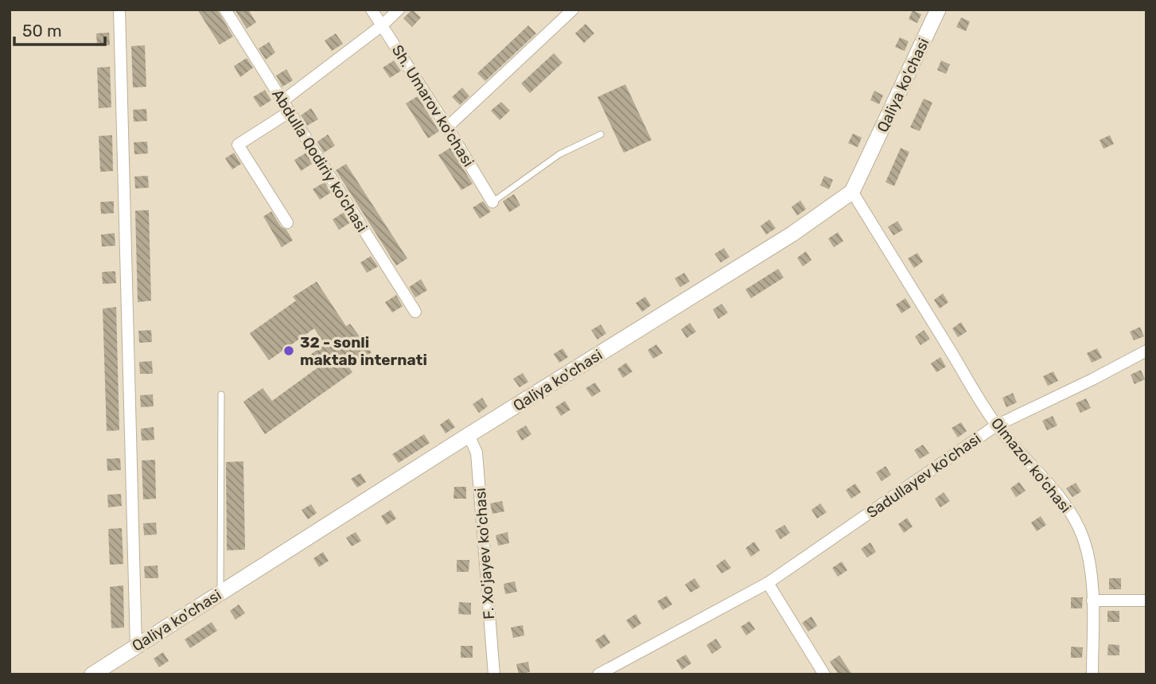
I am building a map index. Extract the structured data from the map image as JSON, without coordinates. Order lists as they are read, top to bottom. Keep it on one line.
{"streets":{"main road":["Qaliya ko'chasi"],"street":["Sh. Umarov ko'chasi","Abdulla Qodiriy ko'chasi","Olmazor ko'chasi","Sadullayev ko'chasi","F. Xo'jayev ko'chasi"]},"crossings":[["Qaliya ko'chasi","Olmazor ko'chasi"],["Qaliya ko'chasi","F. Xo'jayev ko'chasi"],["Olmazor ko'chasi","Sadullayev ko'chasi"]],"places":["32 - sonli maktab internati"],"scale_bar":"50 m"}
